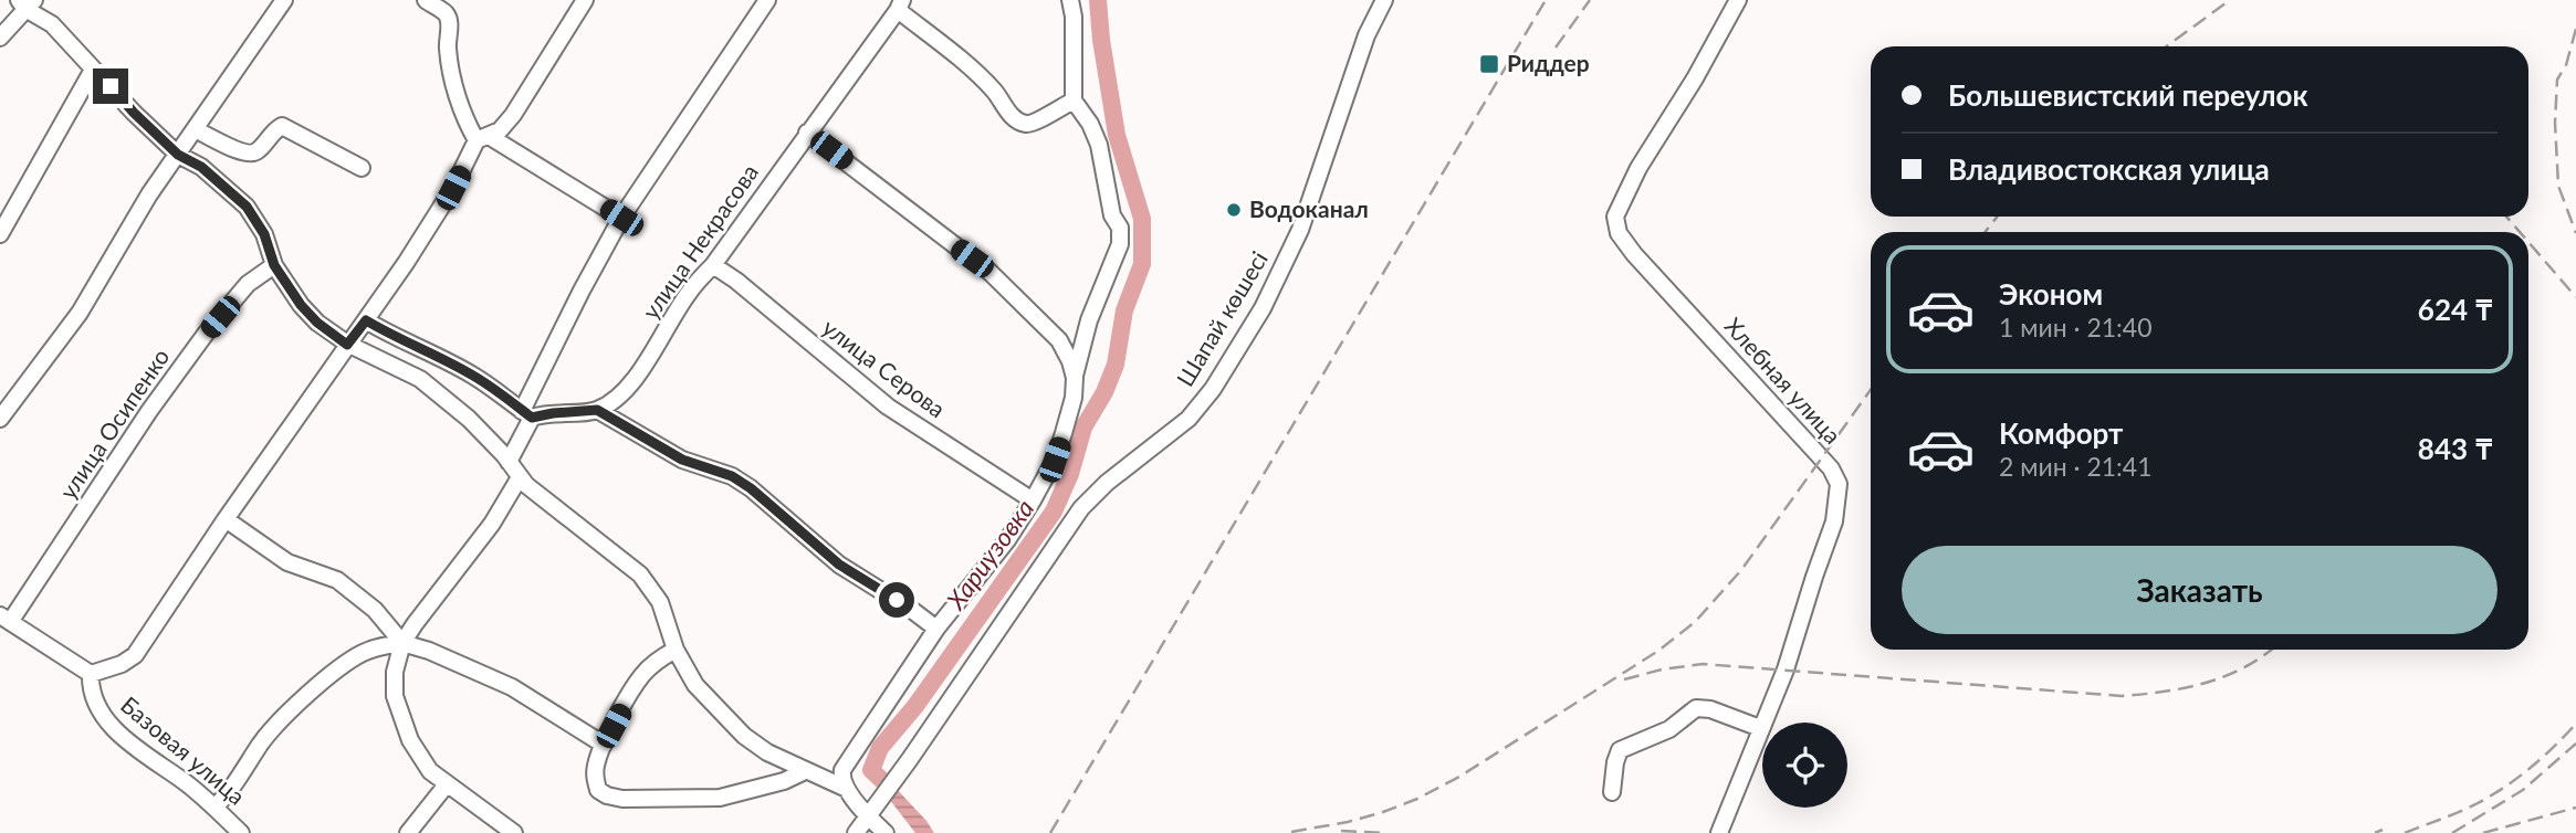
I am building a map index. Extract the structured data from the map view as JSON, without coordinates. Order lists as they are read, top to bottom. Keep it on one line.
{"streets":{"street":["улица Некрасова","Шапай көшесі","улица Серова","Хлебная улица","улица Осипенко","Базовая улица"]},"crossings":[["улица Некрасова","улица Серова"]],"water":["Хариузовка"],"places":{"transit":["Риддер"],"other":["Водоканал"]},"page":{"banner":["Большевистский переулок","Владивостокская улица"],"list":[{"name":"Эконом","note":"1 мин · 21:40","value":"624 ₸"},{"name":"Комфорт","note":"2 мин · 21:41","value":"843 ₸"}],"buttons":"Заказать"}}
